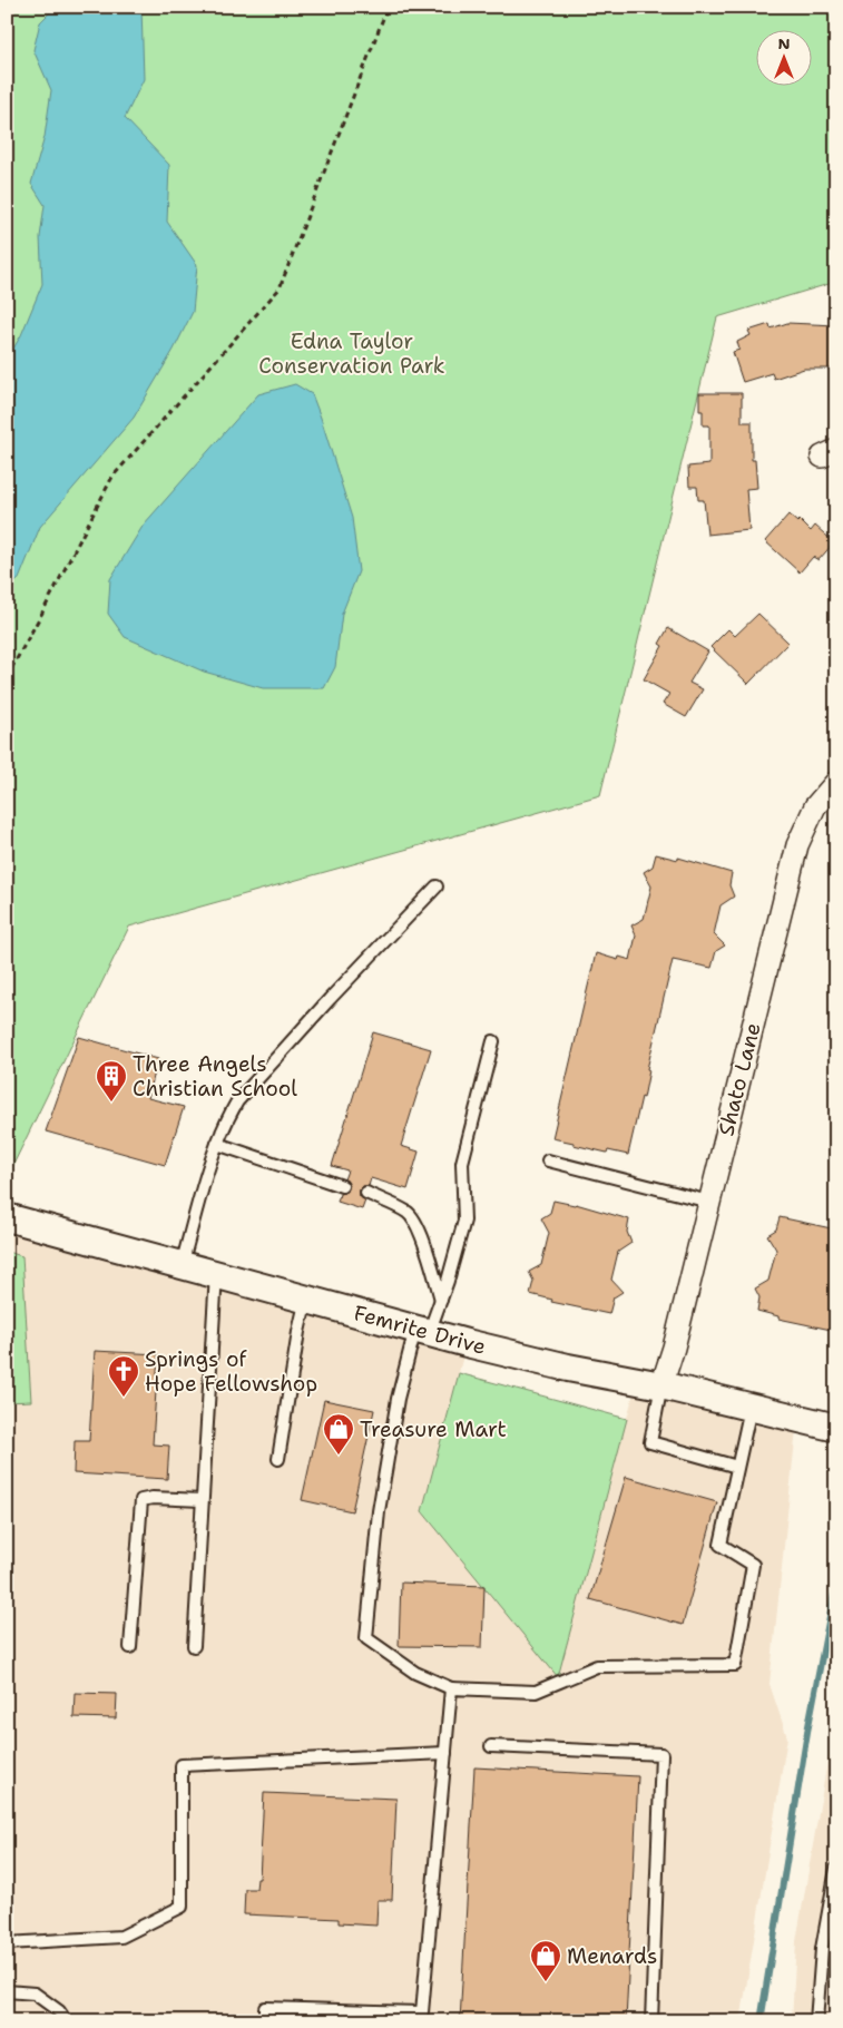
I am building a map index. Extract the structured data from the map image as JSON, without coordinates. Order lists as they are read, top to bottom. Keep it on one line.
{"streets":{"street":["Shato Lane","Femrite Drive"]},"crossings":[["Shato Lane","Femrite Drive"]],"parks":["Edna Taylor Conservation Park"],"places":{"building":["Three Angels Christian School"],"church":["Springs of Hope Fellowshop"],"shop":["Treasure Mart","Menards"]},"north":"top"}
